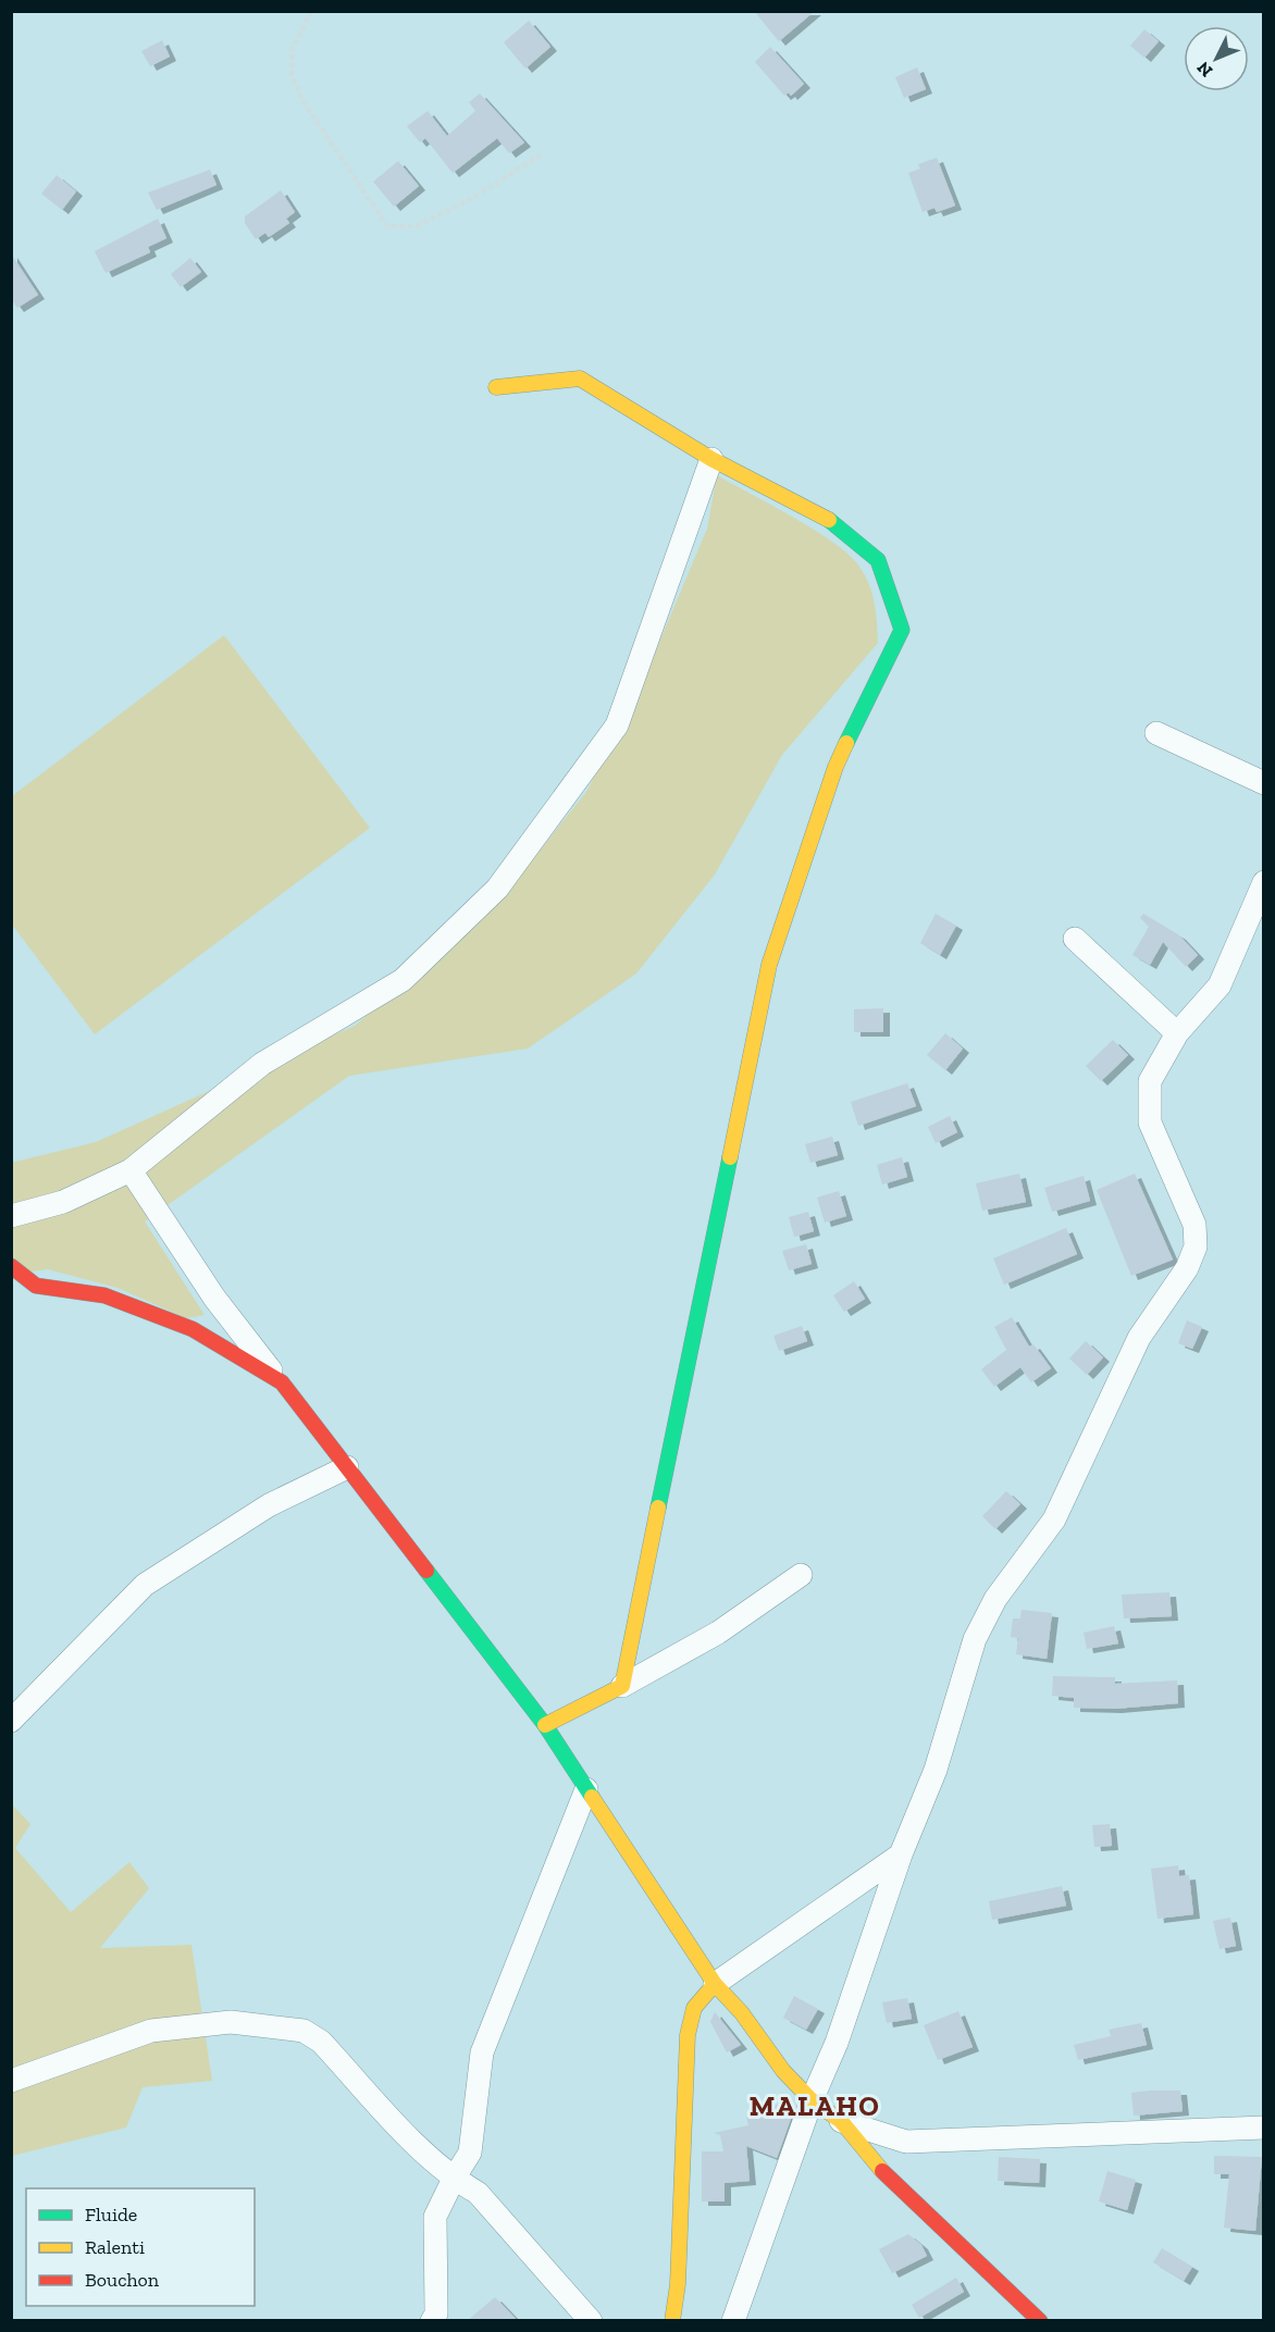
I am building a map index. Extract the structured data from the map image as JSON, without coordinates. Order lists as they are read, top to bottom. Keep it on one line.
{"districts":["MALAHO"],"legend":["Fluide","Ralenti","Bouchon"],"north":"bottom left"}
